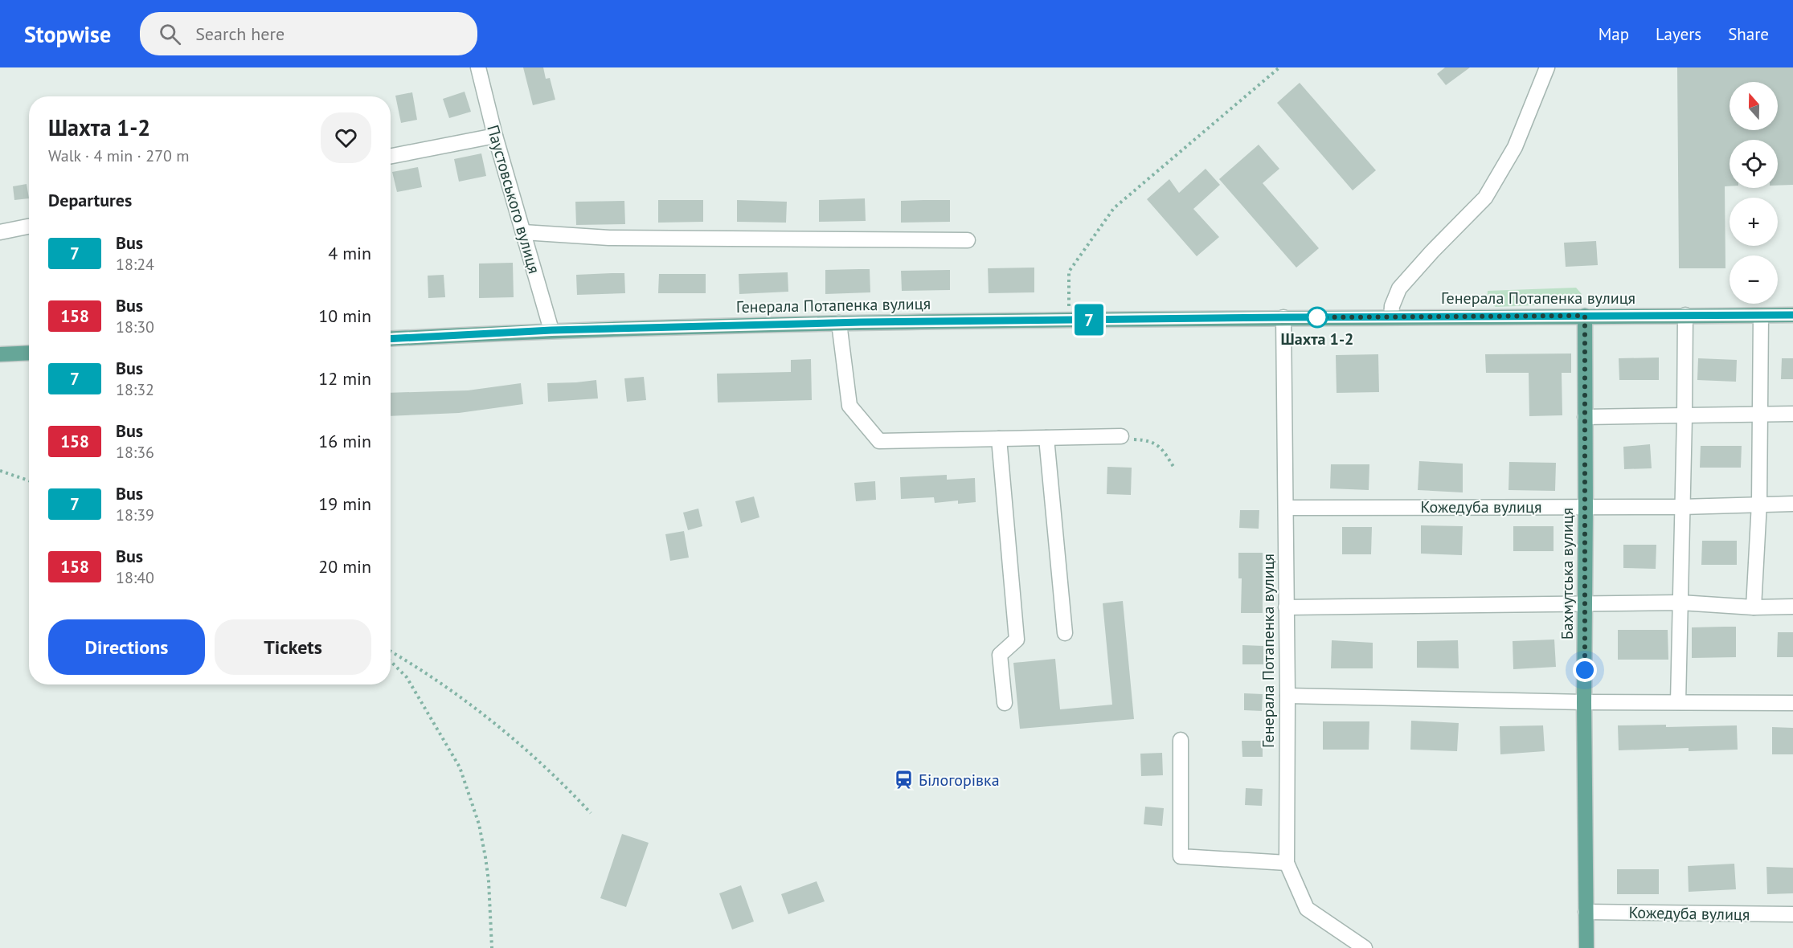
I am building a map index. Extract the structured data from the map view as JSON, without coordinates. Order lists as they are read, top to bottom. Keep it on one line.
{"streets":{"main road":["Генерала Потапенка вулиця","Бахмутська вулиця"],"street":["Паустовського вулиця","Кожедуба вулиця"]},"crossings":[["Паустовського вулиця","Генерала Потапенка вулиця"],["Генерала Потапенка вулиця","Кожедуба вулиця"],["Генерала Потапенка вулиця","Бахмутська вулиця"],["Кожедуба вулиця","Бахмутська вулиця"]],"places":{"other":["Шахта 1-2"],"station":["Білогорівка"]},"lines":["bus line 7"],"north":"top","page":{"header":"Stopwise","search":"Search here","nav":["Map","Layers","Share"],"on_map":"7","map_buttons":["+","−"],"heading":[["Шахта 1-2","Walk · 4 min · 270 m"],"Departures"],"list":[{"mark":"7","name":"Bus","note":"18:24","value":"4 min"},{"mark":"158","name":"Bus","note":"18:30","value":"10 min"},{"mark":"7","name":"Bus","note":"18:32","value":"12 min"},{"mark":"158","name":"Bus","note":"18:36","value":"16 min"},{"mark":"7","name":"Bus","note":"18:39","value":"19 min"},{"mark":"158","name":"Bus","note":"18:40","value":"20 min"}],"buttons":["Directions","Tickets"]}}
